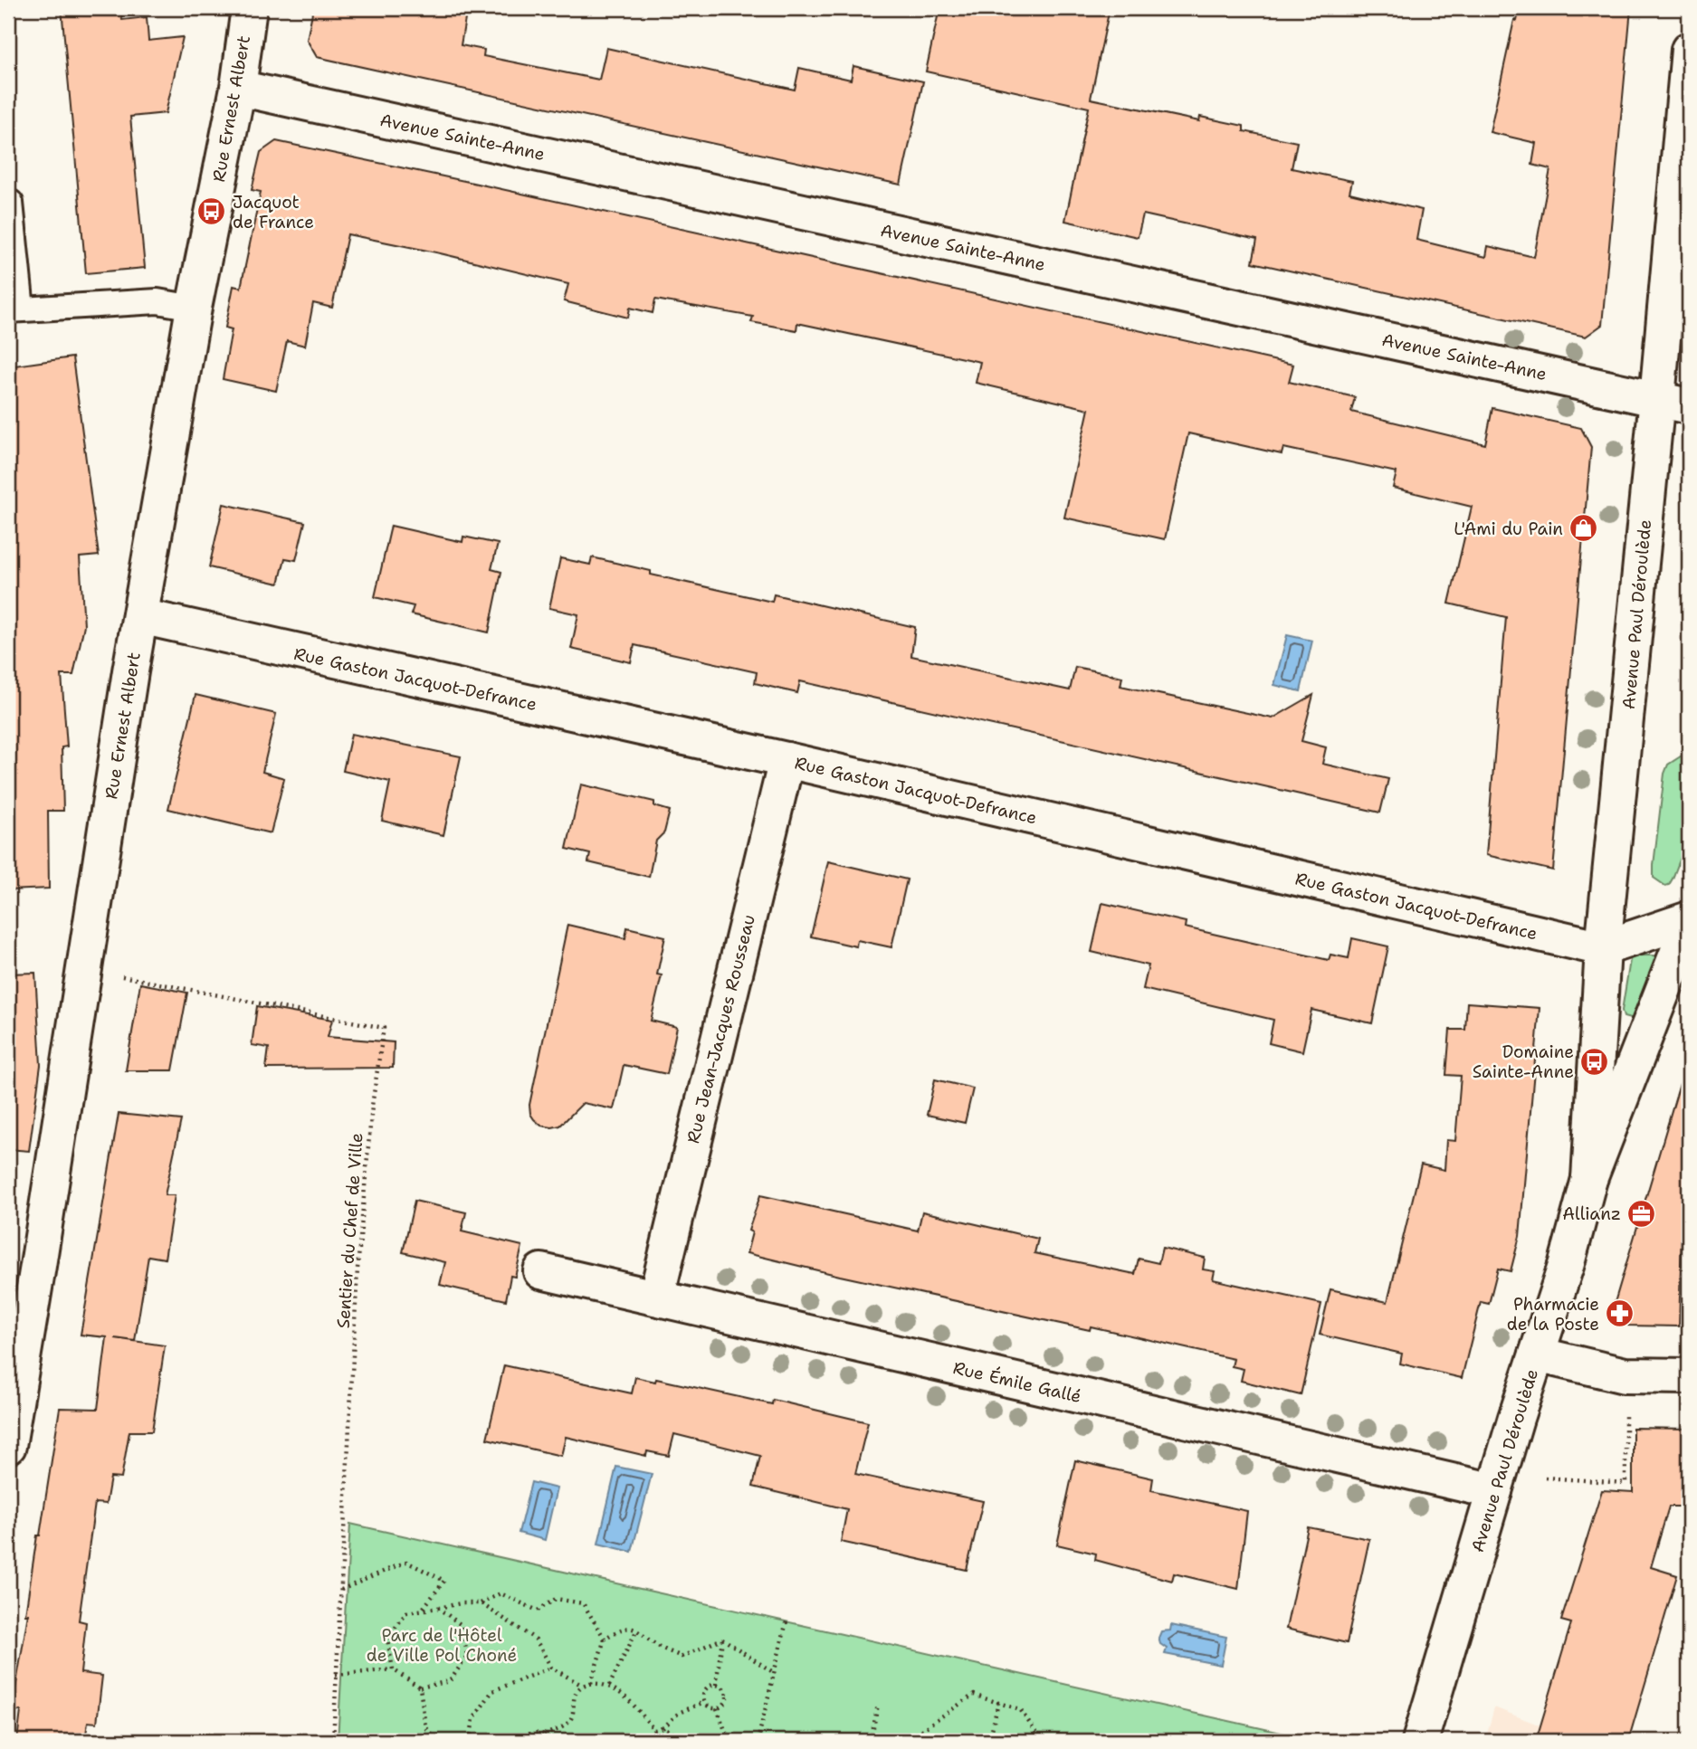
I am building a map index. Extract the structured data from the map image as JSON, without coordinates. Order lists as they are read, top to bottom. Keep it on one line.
{"streets":{"street":["Rue Ernest Albert","Avenue Sainte-Anne","Avenue Paul Déroulède","Rue Gaston Jacquot-Defrance","Rue Jean-Jacques Rousseau","Rue Émile Gallé"],"path":["Sentier du Chef de Ville"]},"crossings":[["Rue Ernest Albert","Avenue Sainte-Anne"],["Rue Ernest Albert","Rue Gaston Jacquot-Defrance"],["Rue Ernest Albert","Sentier du Chef de Ville"],["Avenue Sainte-Anne","Avenue Paul Déroulède"],["Avenue Paul Déroulède","Rue Gaston Jacquot-Defrance"],["Avenue Paul Déroulède","Rue Émile Gallé"],["Rue Gaston Jacquot-Defrance","Rue Jean-Jacques Rousseau"],["Rue Jean-Jacques Rousseau","Rue Émile Gallé"]],"parks":["Parc de l'Hôtel de Ville Pol Choné"],"places":{"bus stop":["Jacquot de France","Domaine Sainte-Anne"],"shop":["L'Ami du Pain"],"office":["Allianz"],"pharmacy":["Pharmacie de la Poste"]}}
